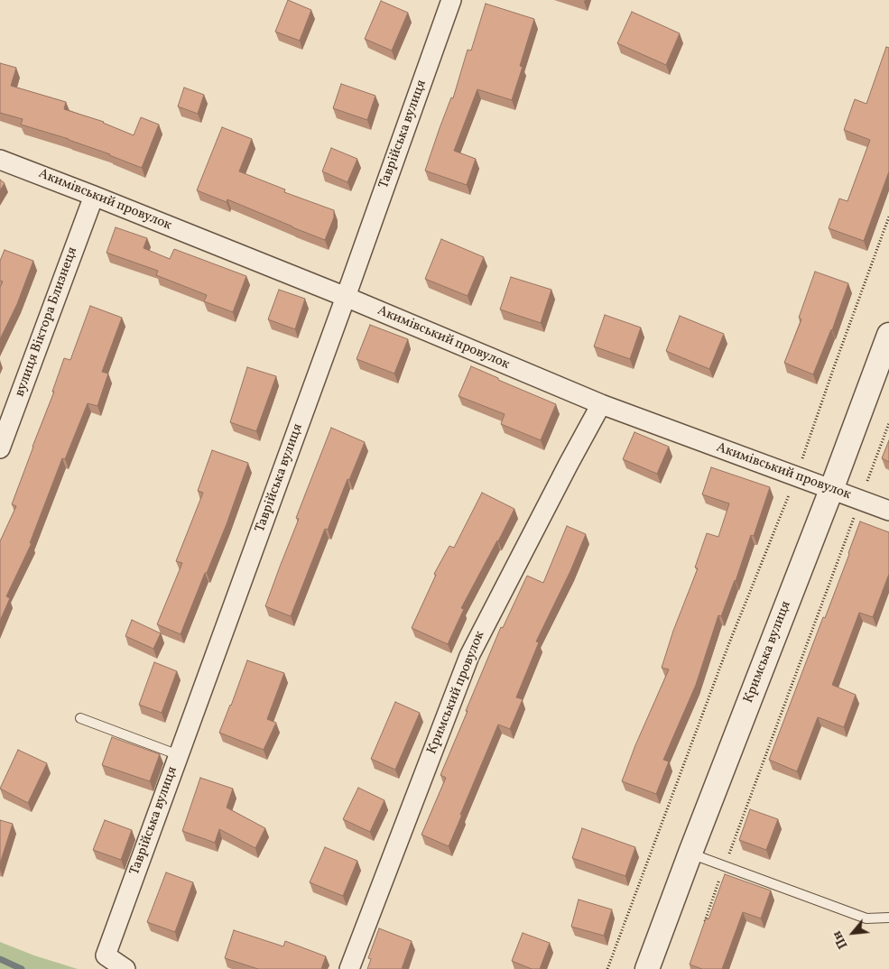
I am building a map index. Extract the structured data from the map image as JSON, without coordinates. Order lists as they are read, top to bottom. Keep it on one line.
{"streets":{"street":["Таврійська вулиця","Акимівський провулок","вулиця Віктора Близнеця","Кримська вулиця","Кримський провулок"]},"crossings":[["Таврійська вулиця","Акимівський провулок"],["Акимівський провулок","вулиця Віктора Близнеця"],["Акимівський провулок","Кримська вулиця"],["Акимівський провулок","Кримський провулок"]],"north":"bottom left"}
